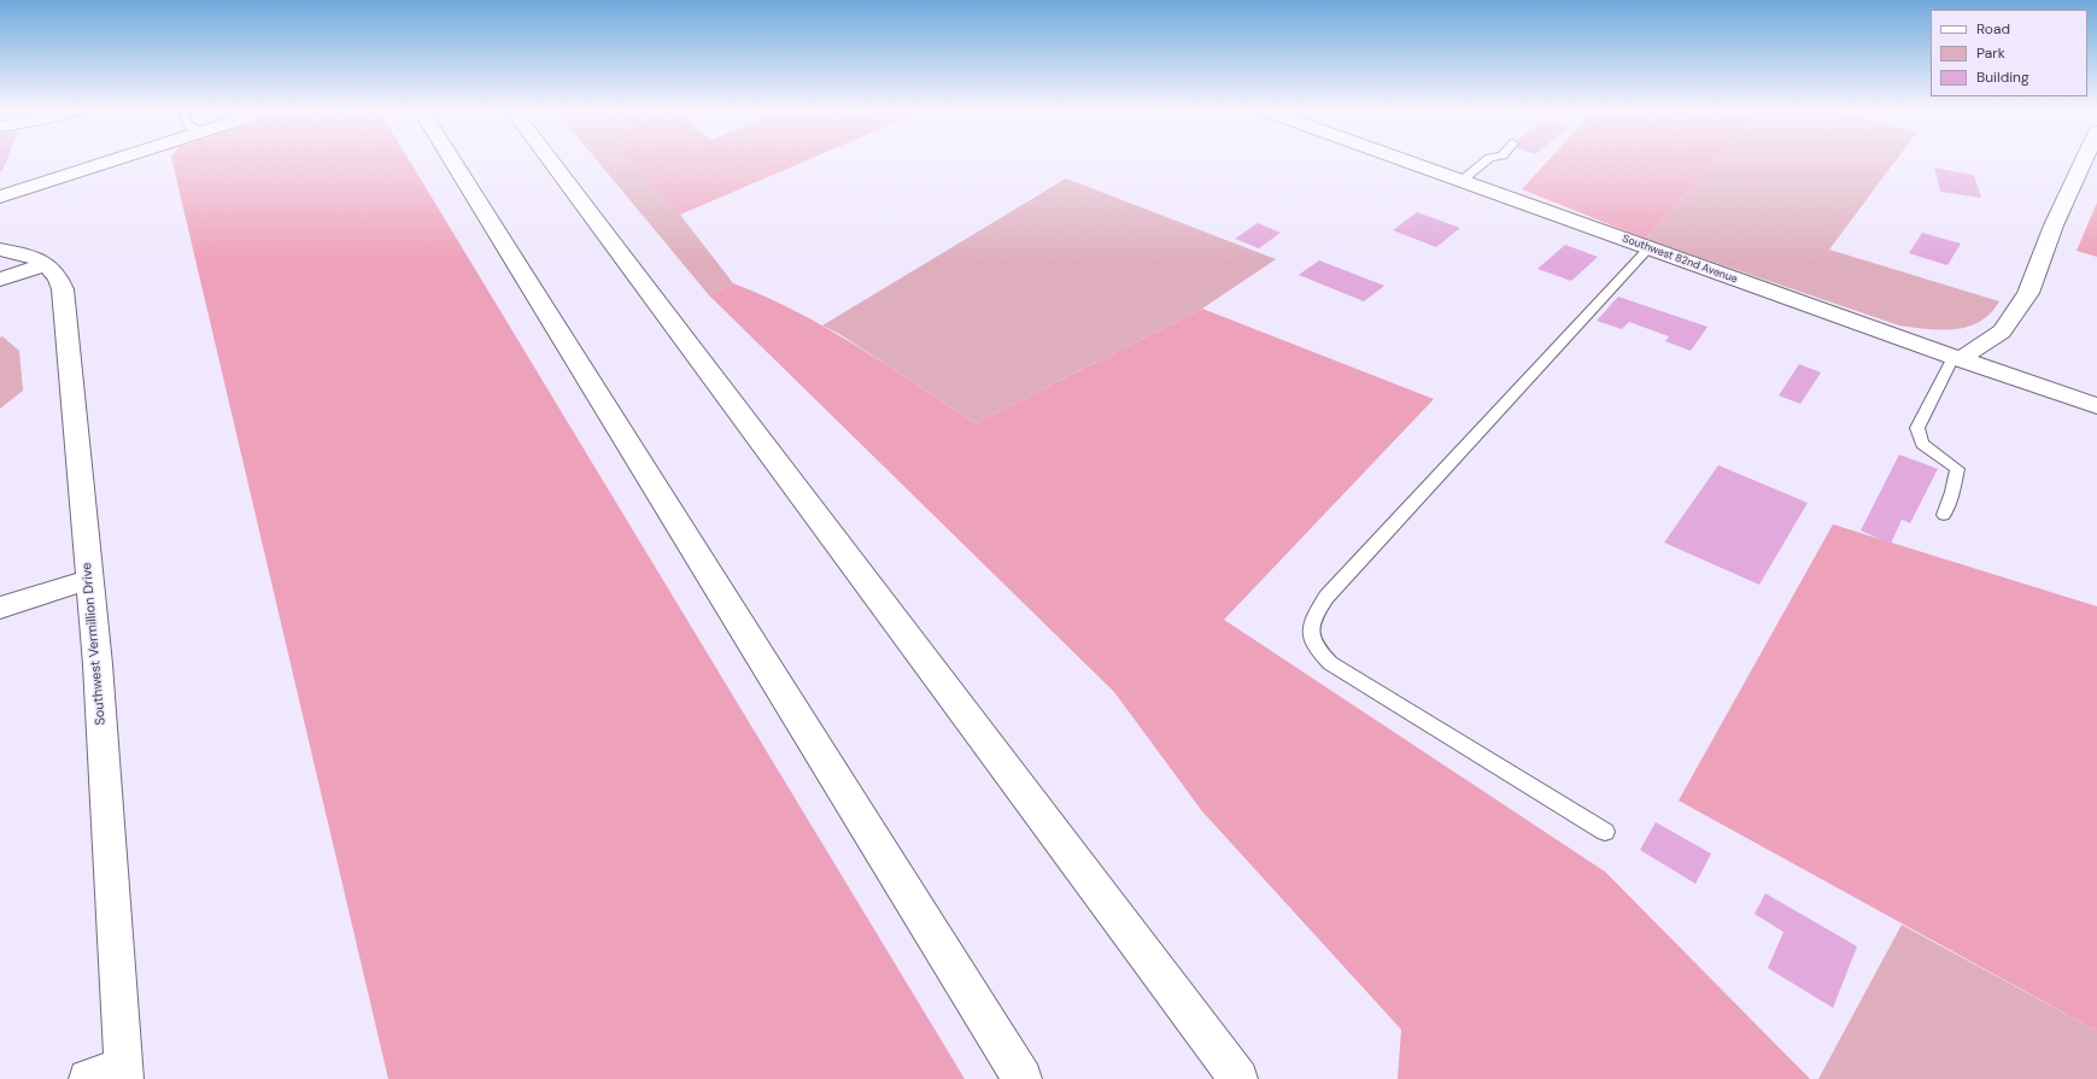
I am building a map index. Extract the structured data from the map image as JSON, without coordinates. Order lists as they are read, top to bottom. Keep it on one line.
{"streets":{"main road":["Southwest 82nd Avenue","Southwest Vermillion Drive"]},"legend":["Road","Park","Building"]}
